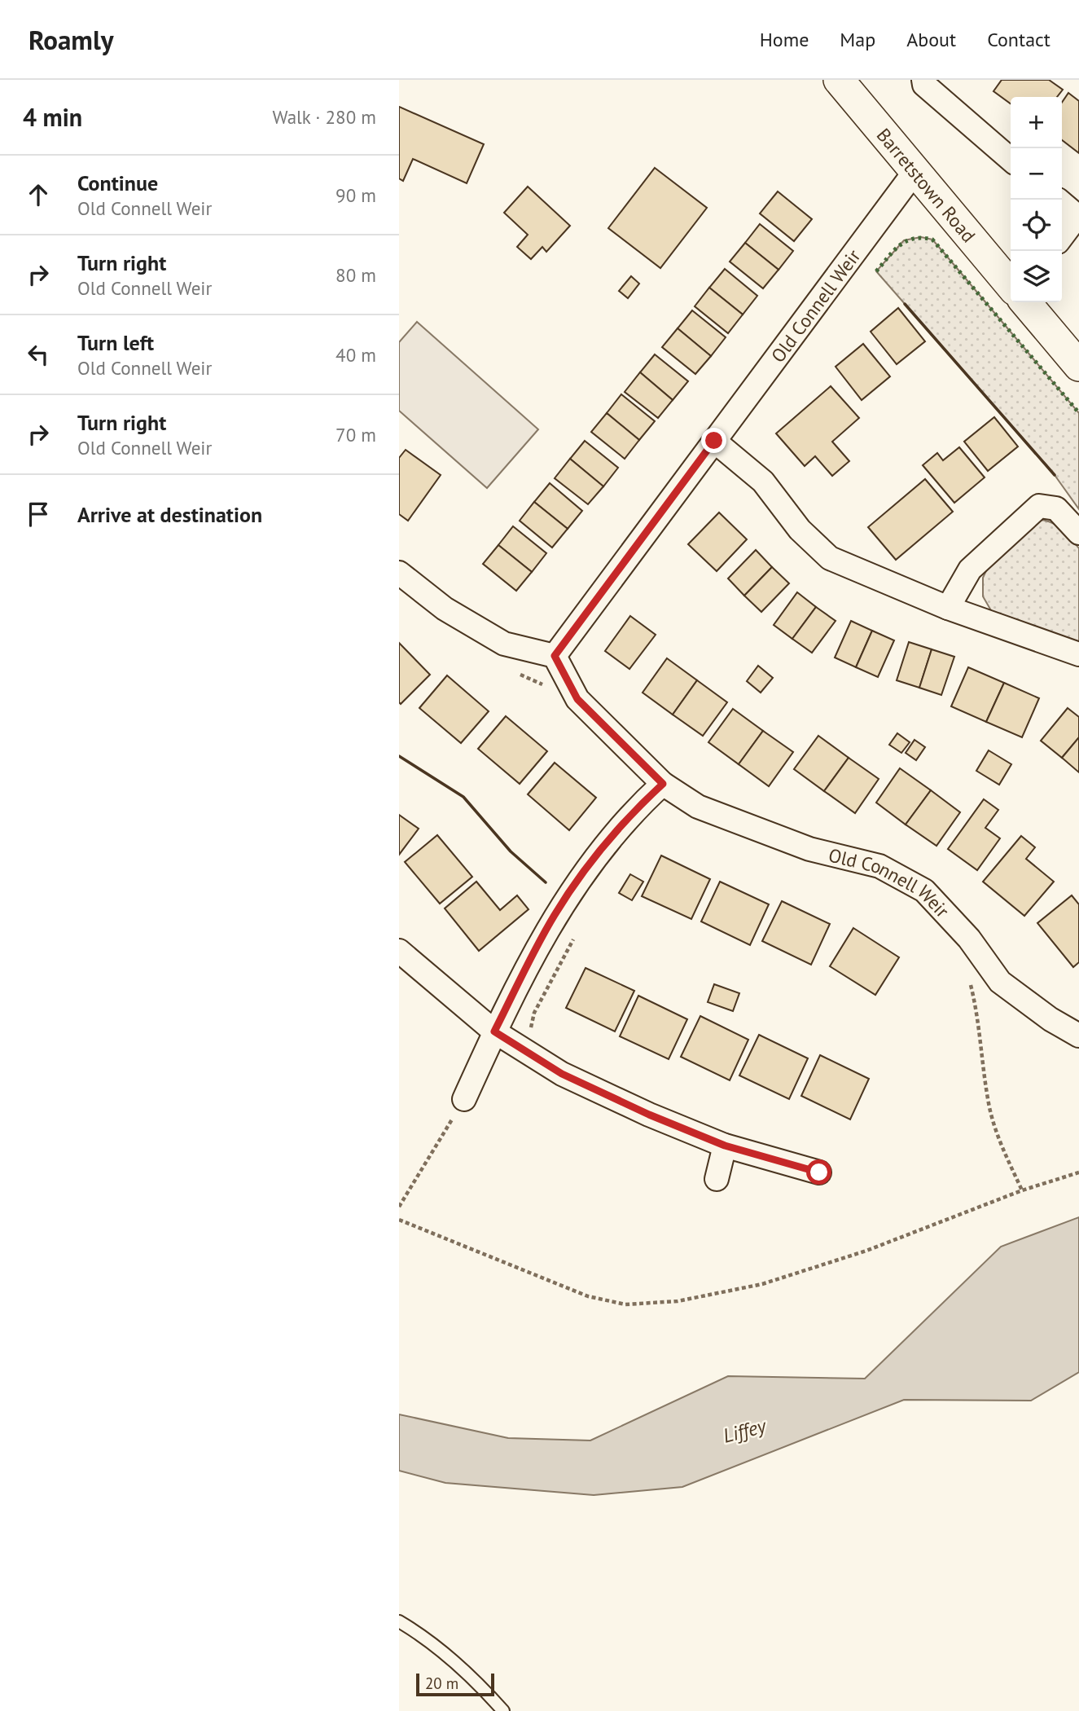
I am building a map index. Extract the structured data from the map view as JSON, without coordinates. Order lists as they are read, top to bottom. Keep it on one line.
{"streets":{"street":["Barretstown Road","Old Connell Weir"]},"crossings":[["Barretstown Road","Old Connell Weir"]],"water":["Liffey"],"scale_bar":"20 m","page":{"header":"Roamly","nav":["Home","Map","About","Contact"],"heading":["4 min","Walk · 280 m"],"map_buttons":["+","−"],"list":[["Continue","Old Connell Weir","90 m"],["Turn right","Old Connell Weir","80 m"],["Turn left","Old Connell Weir","40 m"],["Turn right","Old Connell Weir","70 m"],"Arrive at destination"],"scale":"20 m"}}
